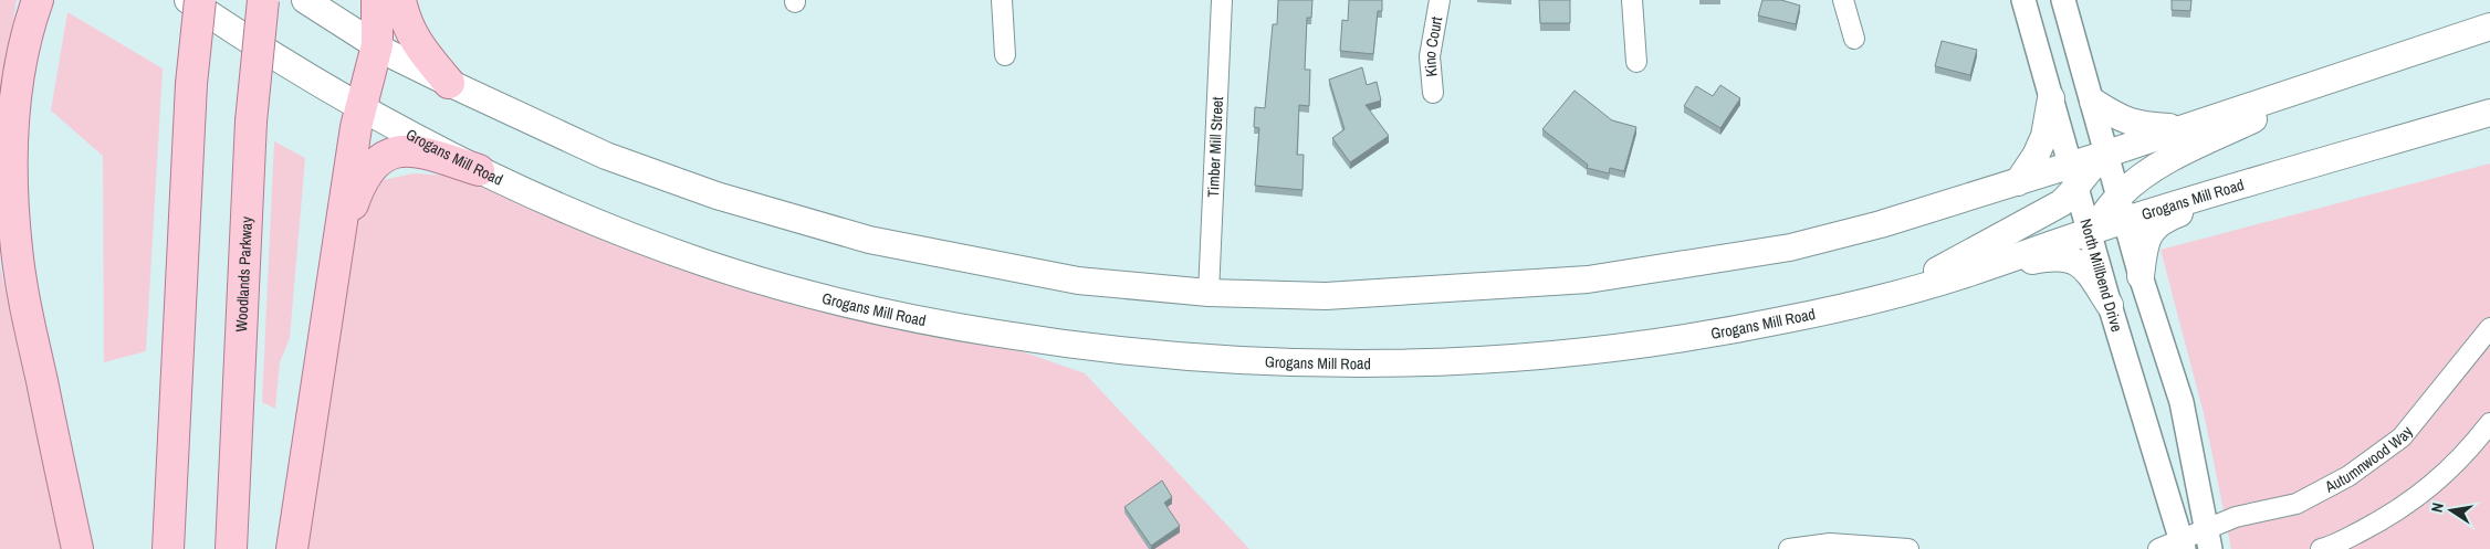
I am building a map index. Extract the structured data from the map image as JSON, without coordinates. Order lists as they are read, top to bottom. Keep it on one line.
{"streets":{"main road":["Grogans Mill Road","Woodlands Parkway"],"street":["Kino Court","Timber Mill Street","North Millbend Drive","Autumnwood Way"]},"crossings":[["Grogans Mill Road","North Millbend Drive"],["North Millbend Drive","Autumnwood Way"]],"north":"left"}
